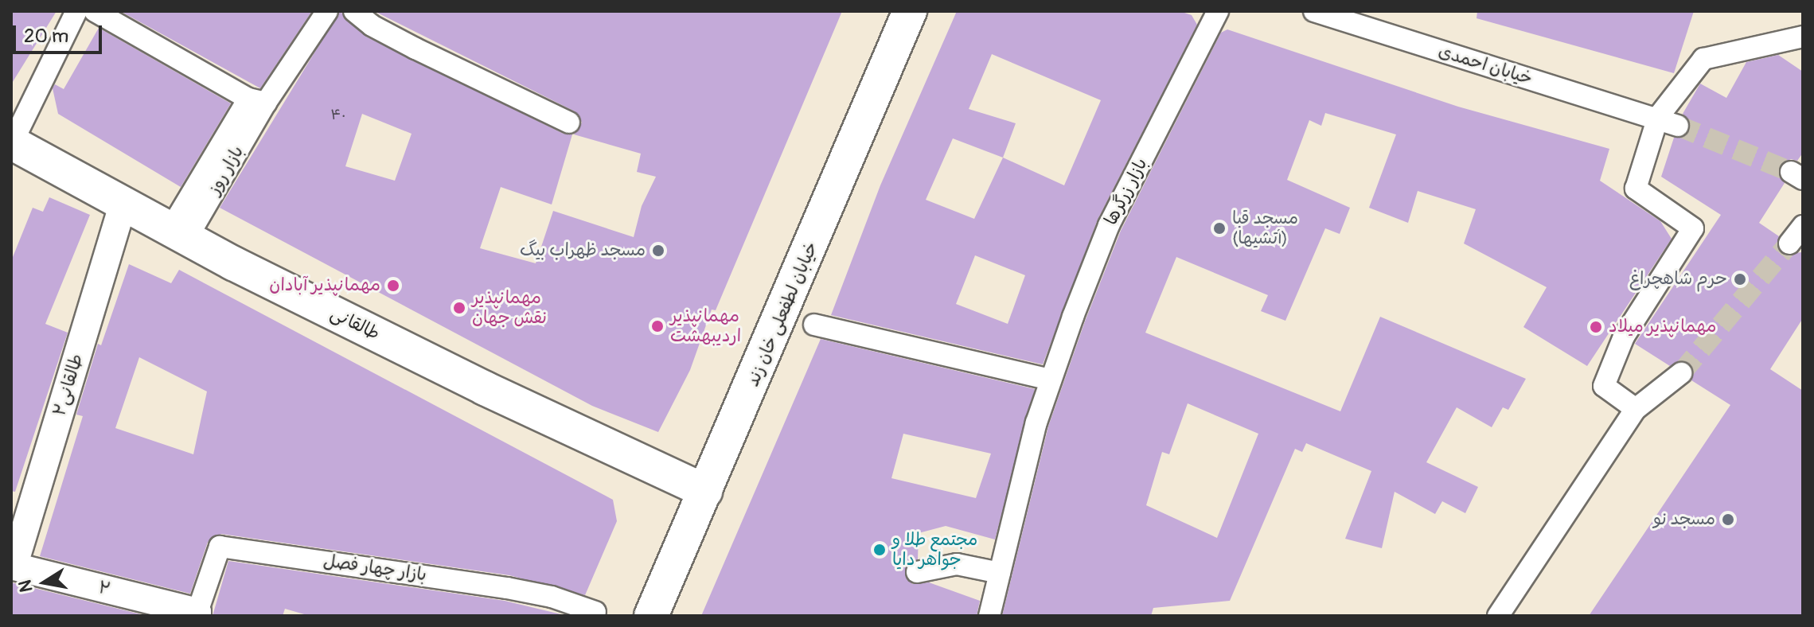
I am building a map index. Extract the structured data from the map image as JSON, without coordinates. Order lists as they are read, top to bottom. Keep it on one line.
{"streets":{"street":["خیابان احمدی","بازار روز","بازار زرگرها","خیابان لطفعلی خان زند","طالقانی","طالقانی۲","بازار چهار فصل","۲"]},"crossings":[["بازار روز","طالقانی"],["خیابان لطفعلی خان زند","طالقانی"],["طالقانی","طالقانی۲"],["طالقانی۲","۲"],["بازار چهار فصل","۲"]],"places":["مسجد قبا (آتشیها)","مسجد ظهراب بیگ","حرم شاهچراغ","مهمانپذیر آبادان","مهمانپذیر نقش جهان","مهمانپذیر اردیبهشت","مهمانپذیر میلاد","مسجد نو","مجتمع طلا و جواهر دایا"],"house_numbers":["۴۰"],"scale_bar":"20 m","north":"left"}
